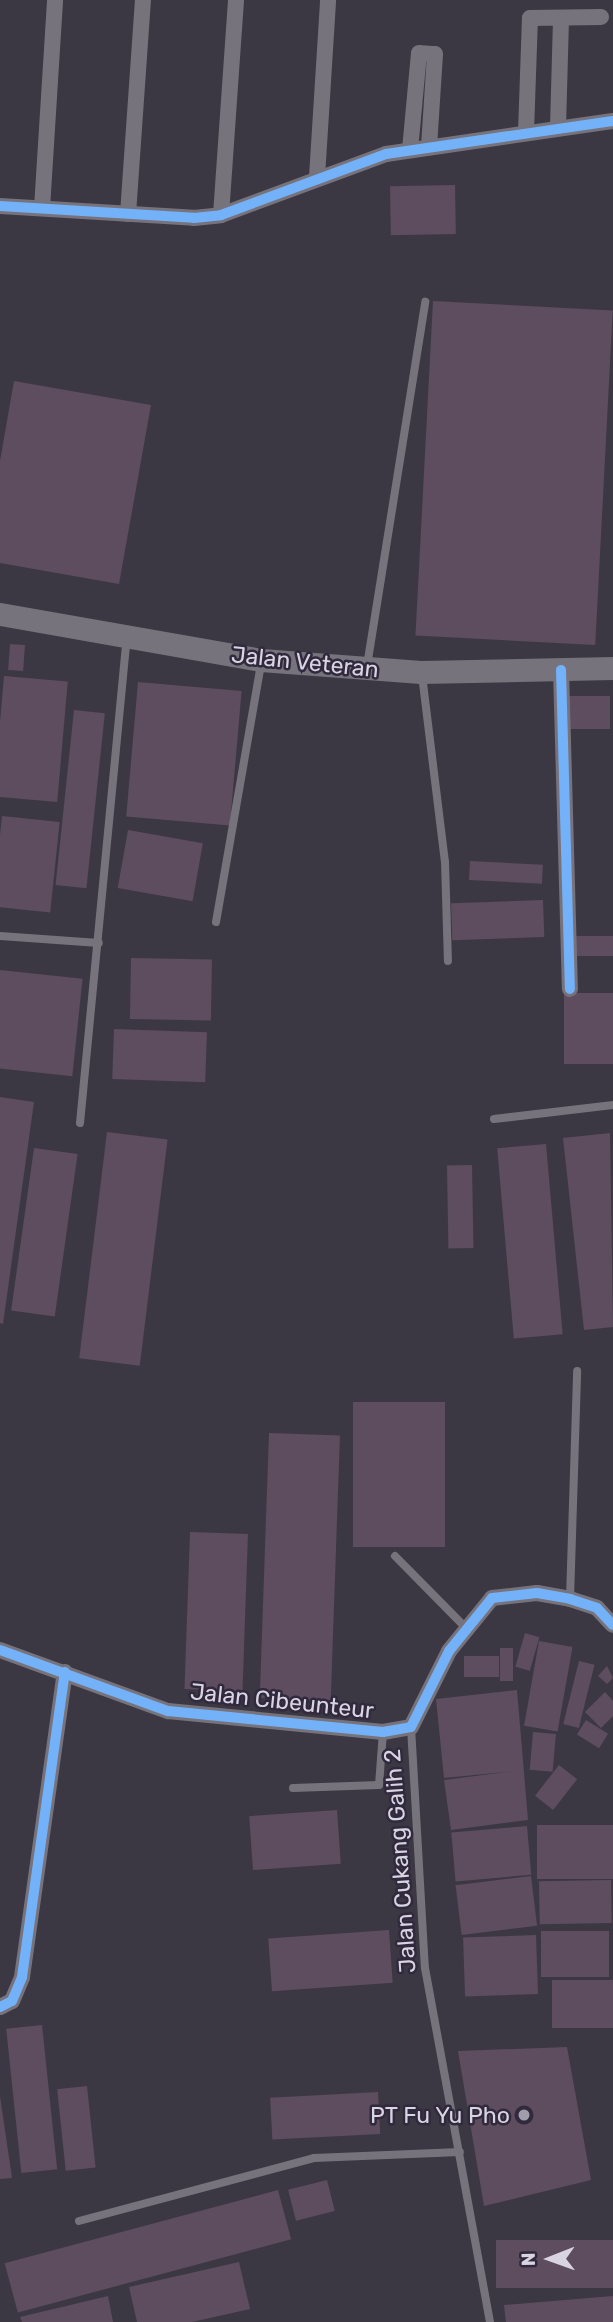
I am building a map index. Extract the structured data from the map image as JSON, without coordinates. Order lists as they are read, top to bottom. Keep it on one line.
{"streets":{"main road":["Jalan Veteran"],"street":["Jalan Cibeunteur"],"lane":["Jalan Cukang Galih 2"]},"crossings":[["Jalan Cibeunteur","Jalan Cukang Galih 2"]],"places":["PT Fu Yu Pho"],"north":"left"}
